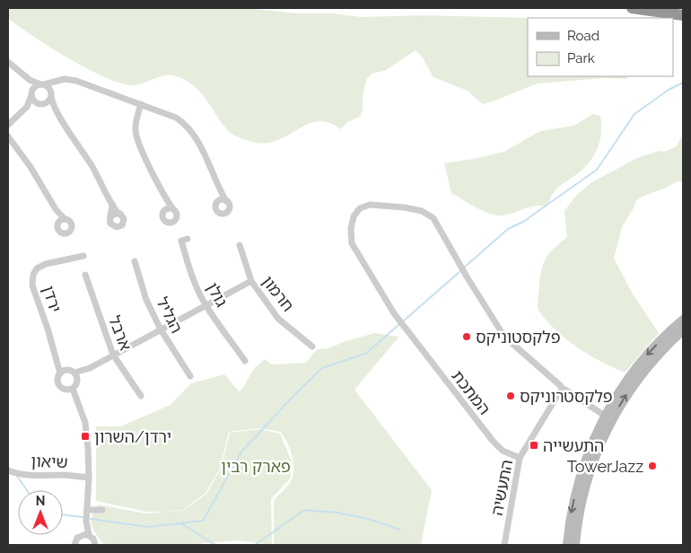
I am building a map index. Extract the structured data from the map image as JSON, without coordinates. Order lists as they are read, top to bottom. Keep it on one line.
{"streets":{"street":["חרמון","גולן","ירדן","הגליל","ארבל","המתכת","שיאון","התעשיה"]},"crossings":[["המתכת","התעשיה"]],"parks":["פארק רבין"],"places":{"other":["פלקסטוניקס","פלקסטרוניקס","TowerJazz"],"transit":["ירדן/השרון","התעשייה"]},"legend":["Road","Park"],"north":"top"}
